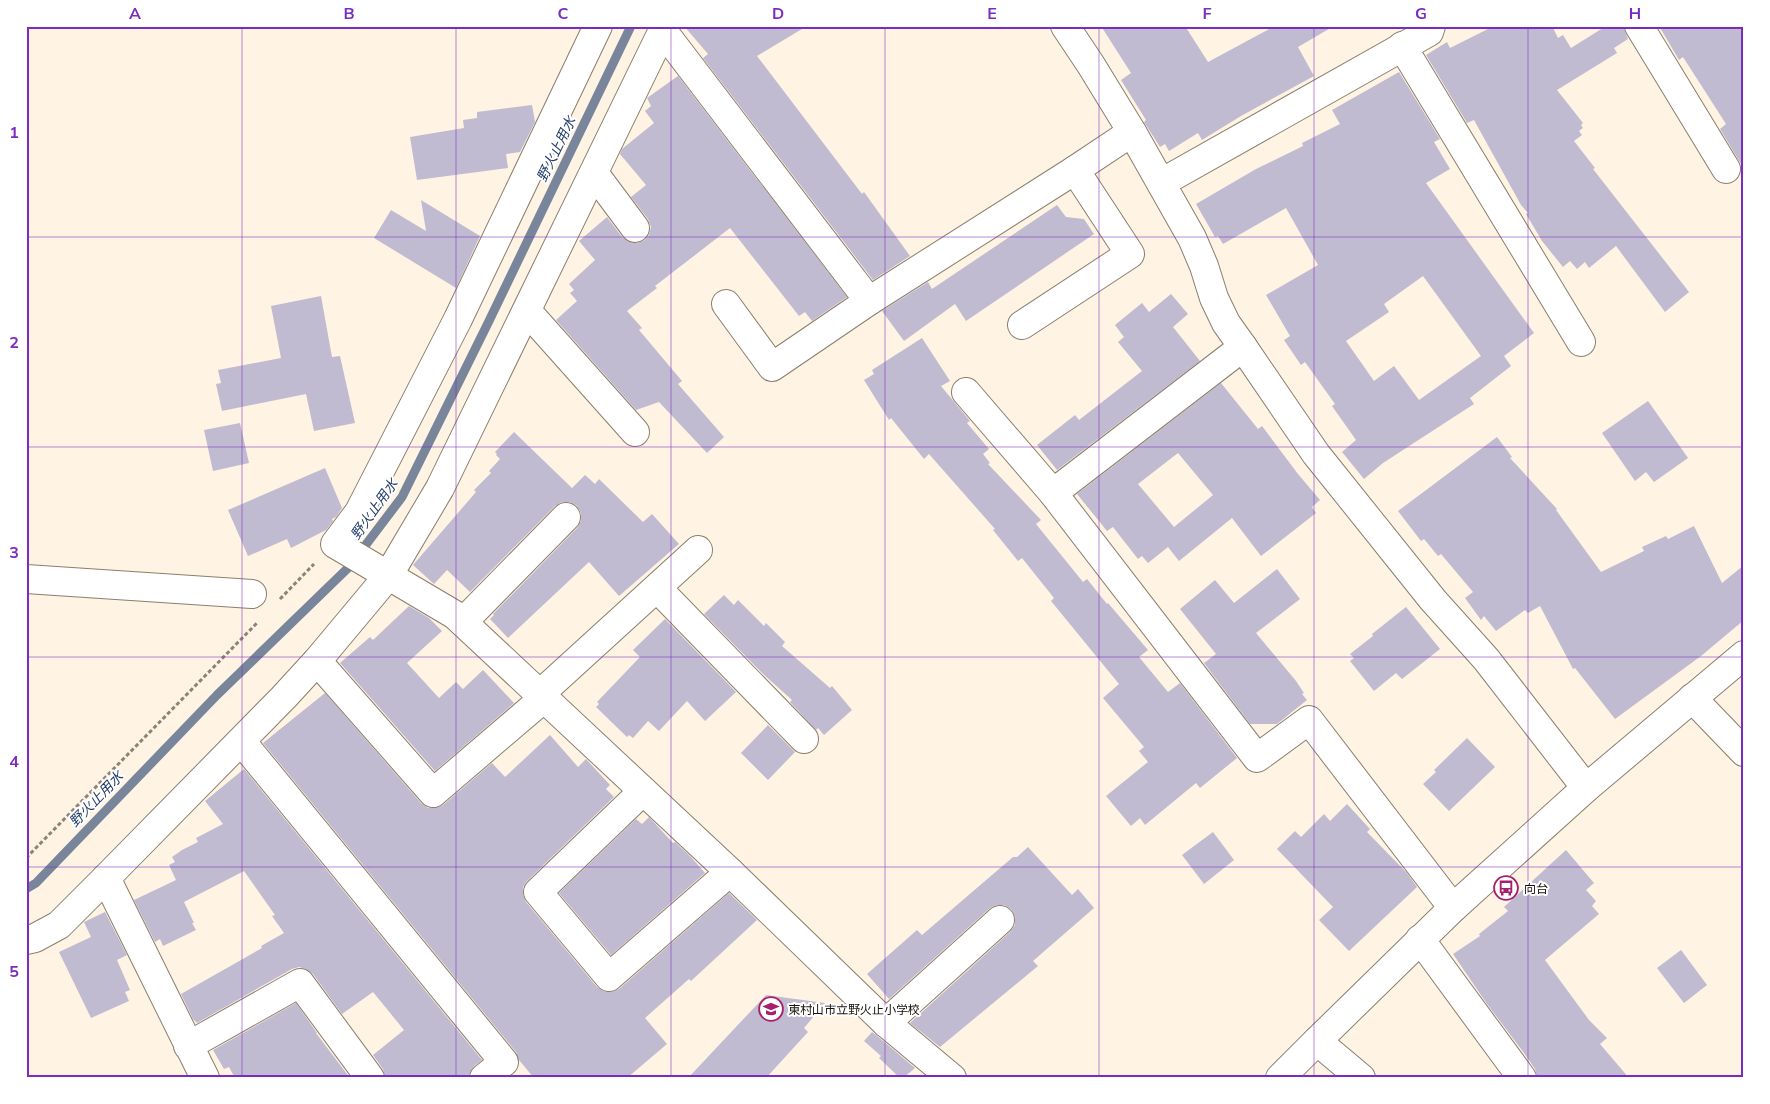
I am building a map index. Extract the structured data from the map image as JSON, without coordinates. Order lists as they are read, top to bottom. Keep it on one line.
{"water":["野火止用水"],"places":{"bus stop":["向台"],"school or university":["東村山市立野火止小学校"]},"grid":{"columns":["A","B","C","D","E","F","G","H"],"rows":["1","2","3","4","5"]}}
